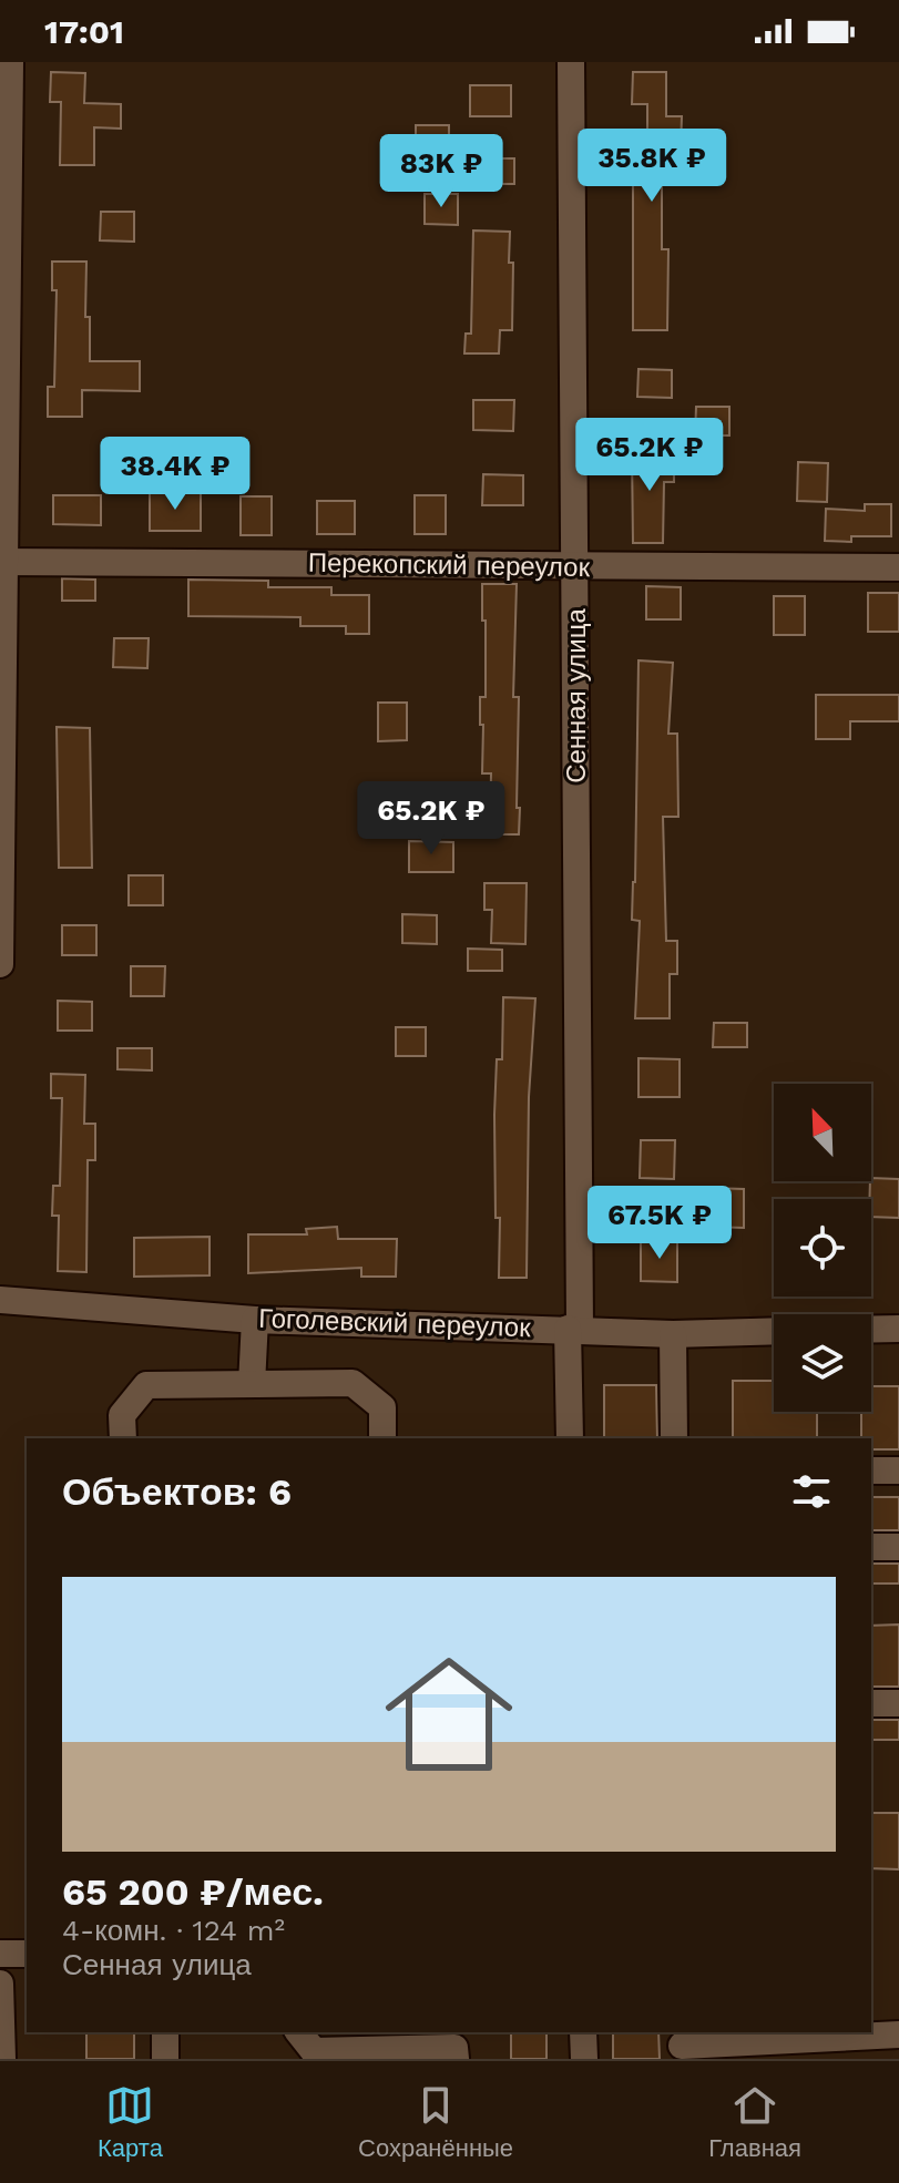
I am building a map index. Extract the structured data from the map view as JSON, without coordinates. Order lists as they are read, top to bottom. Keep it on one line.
{"streets":{"street":["Перекопский переулок","Сенная улица","Гоголевский переулок"]},"crossings":[["Перекопский переулок","Сенная улица"],["Сенная улица","Гоголевский переулок"]],"north":"top left","page":{"status":"17:01","price":["35.8K ₽","83K ₽","65.2K ₽","38.4K ₽","65.2K ₽","67.5K ₽"],"heading":"Объектов: 6","list":[{"name":"65 200 ₽/мес.","note":"4-комн. · 124 m² · Сенная улица"}],"tabs":["Карта","Сохранённые","Главная"]}}
